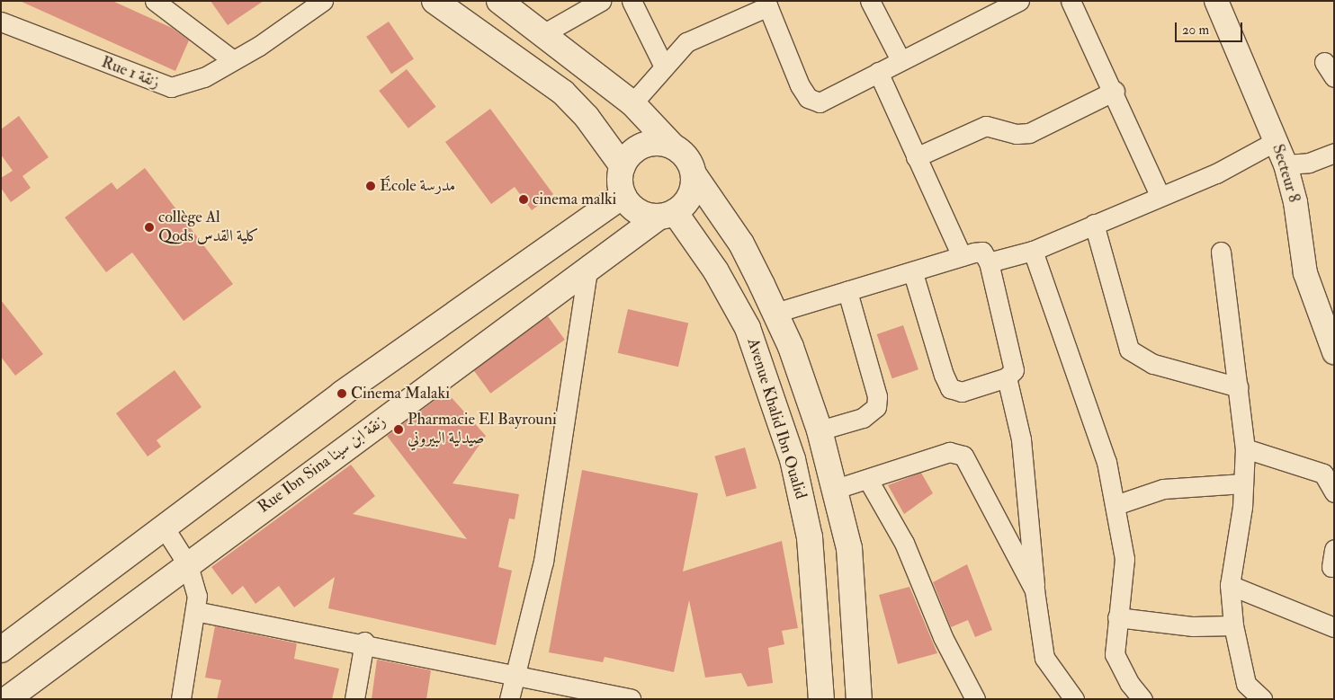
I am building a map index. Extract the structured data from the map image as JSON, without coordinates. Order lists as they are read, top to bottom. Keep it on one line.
{"streets":{"main road":["Avenue Khalid Ibn Oualid","Rue Ibn Sina زنقة ابن سينا"],"street":["Rue 1 زنقة","Secteur 8"]},"crossings":[["Avenue Khalid Ibn Oualid","Rue Ibn Sina زنقة ابن سينا"]],"places":["École مدرسة","cinema malki","collège Al Qods كلية القدس","Cinema Malaki","Pharmacie El Bayrouni صيدلية البيروني"],"scale_bar":"20 m"}
